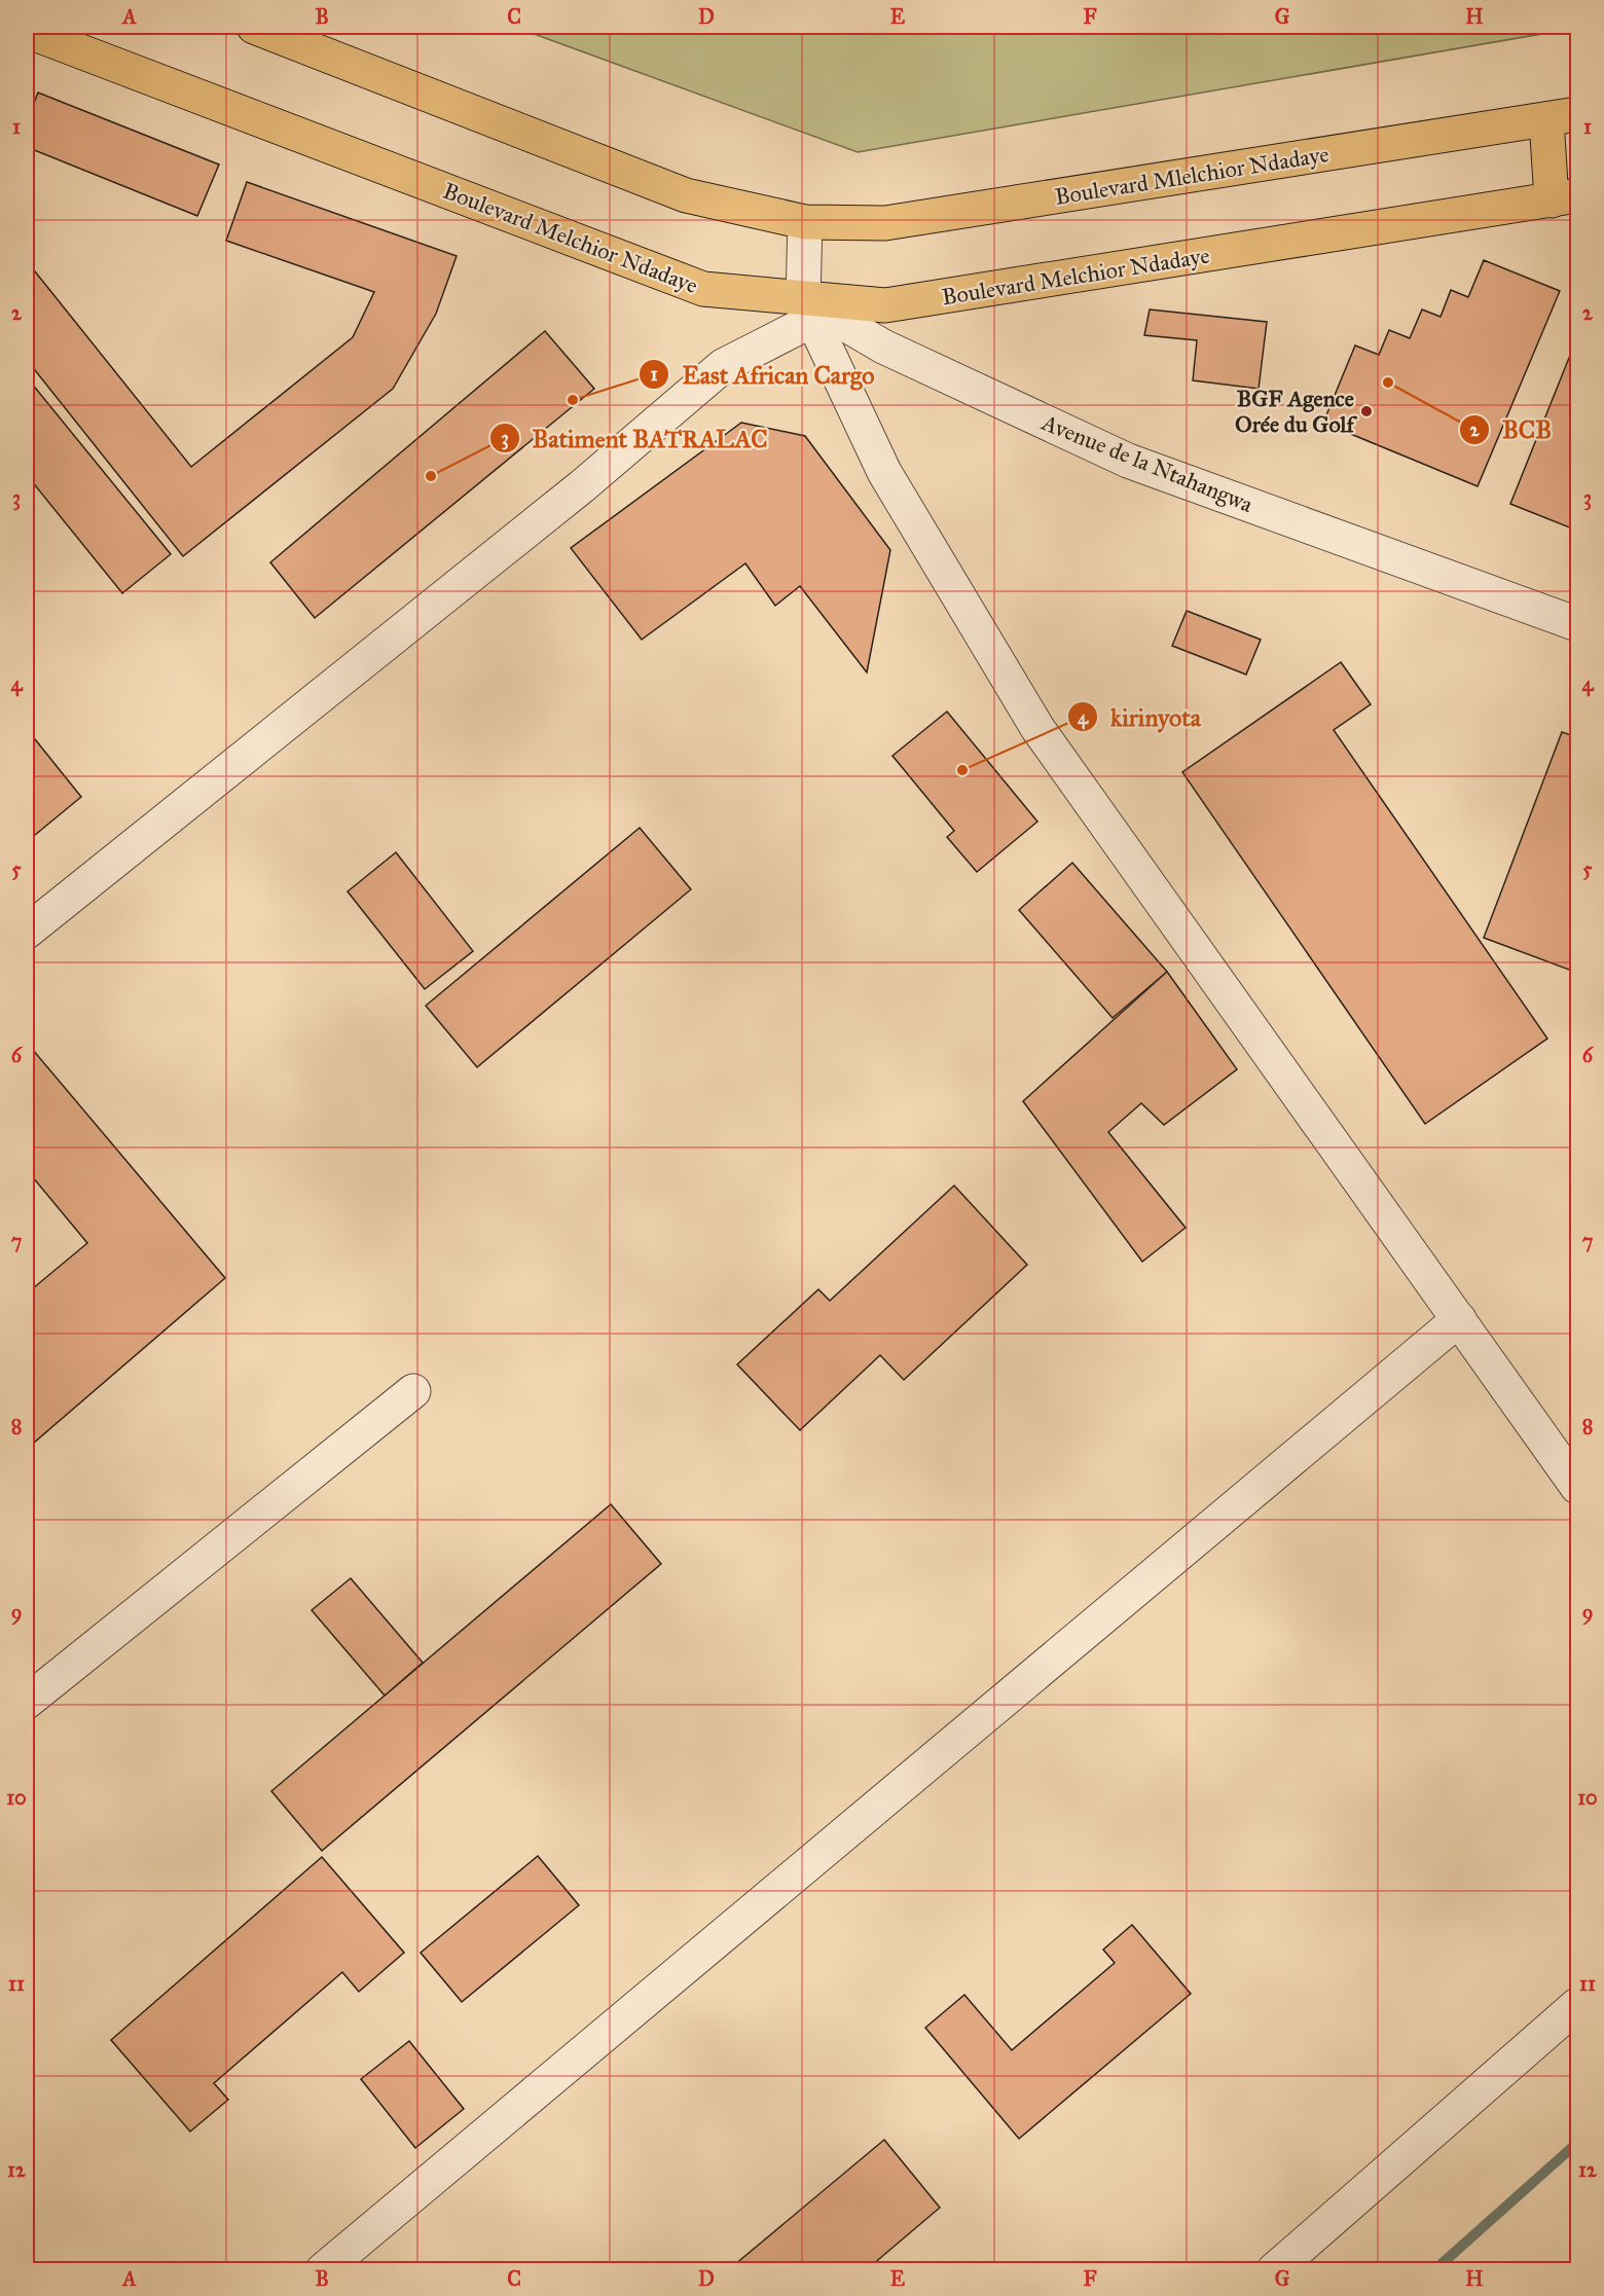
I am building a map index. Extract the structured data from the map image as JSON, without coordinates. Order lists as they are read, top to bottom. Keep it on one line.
{"streets":{"main road":["Boulevard Mlelchior Ndadaye","Boulevard Melchior Ndadaye"],"street":["Avenue de la Ntahangwa"]},"crossings":[["Boulevard Melchior Ndadaye","Avenue de la Ntahangwa"]],"places":["BCB","East African Cargo","BGF Agence Orée du Golf","Batiment BATRALAC","kirinyota"],"grid":{"columns":["A","B","C","D","E","F","G","H"],"rows":["1","2","3","4","5","6","7","8","9","10","11","12"]}}
